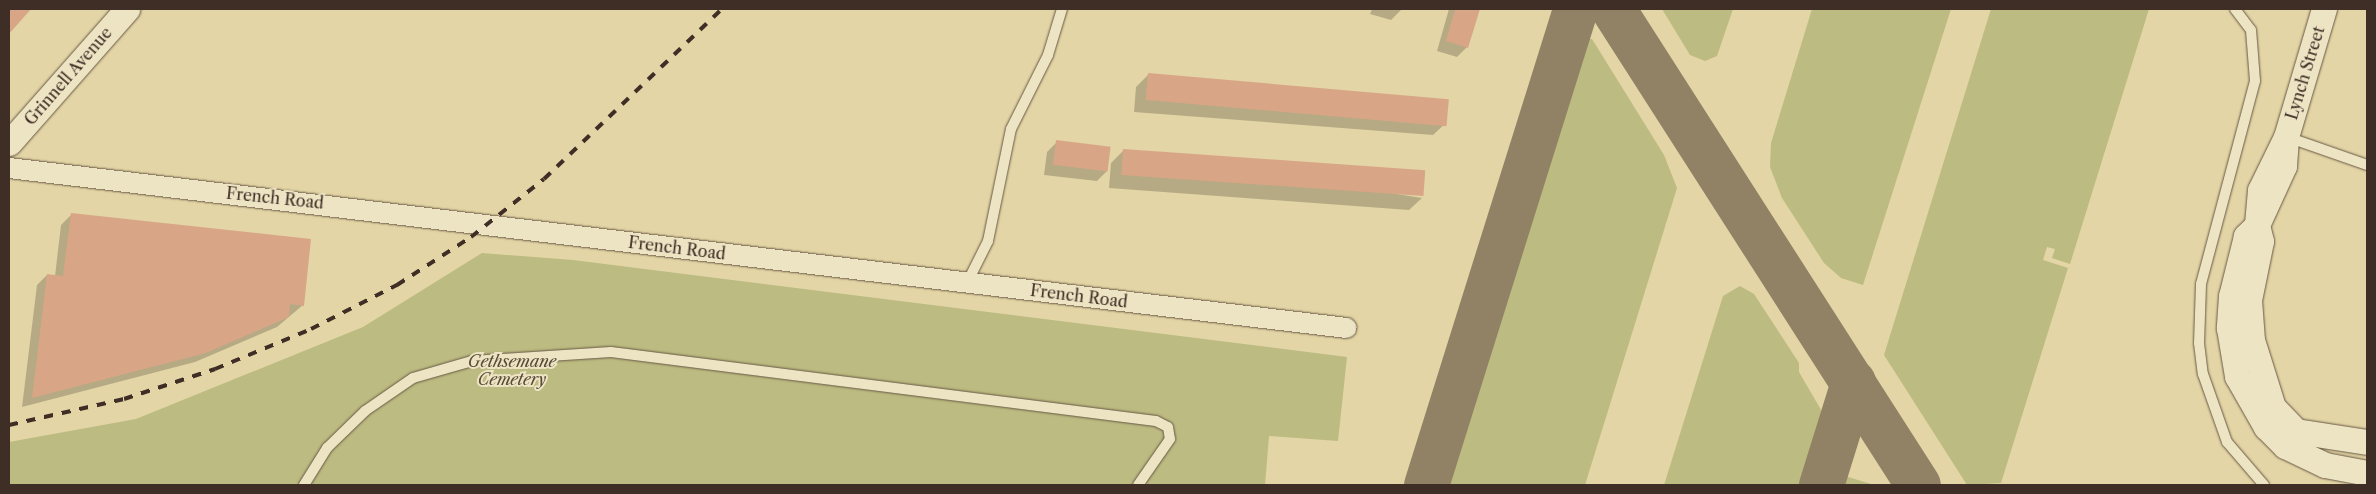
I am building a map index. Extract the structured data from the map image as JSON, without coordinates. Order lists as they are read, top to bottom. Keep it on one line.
{"streets":{"street":["Lynch Street","Grinnell Avenue","French Road"]},"parks":["Gethsemane Cemetery"]}
